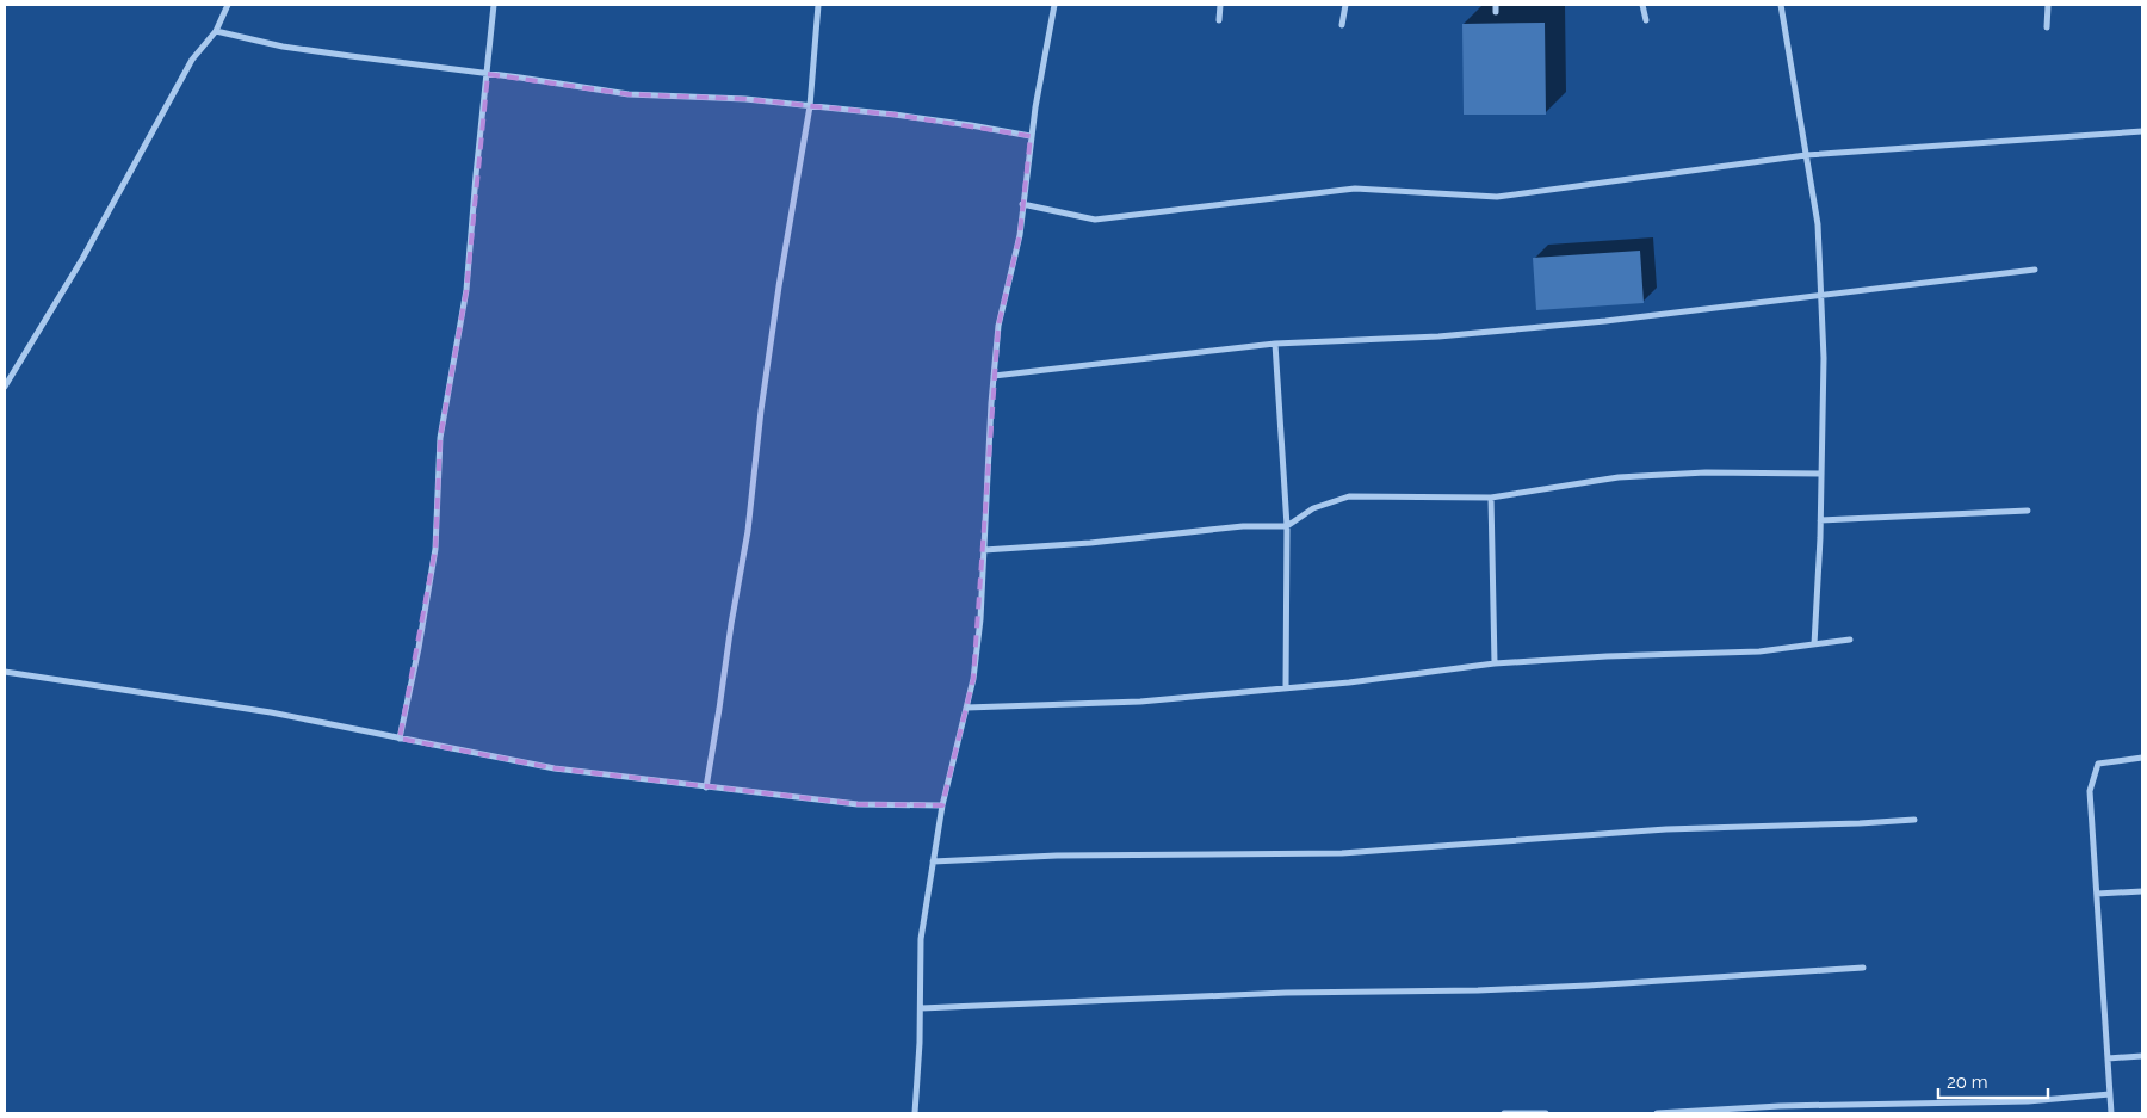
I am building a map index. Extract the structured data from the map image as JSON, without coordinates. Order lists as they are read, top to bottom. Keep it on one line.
{"scale_bar":"20 m"}
